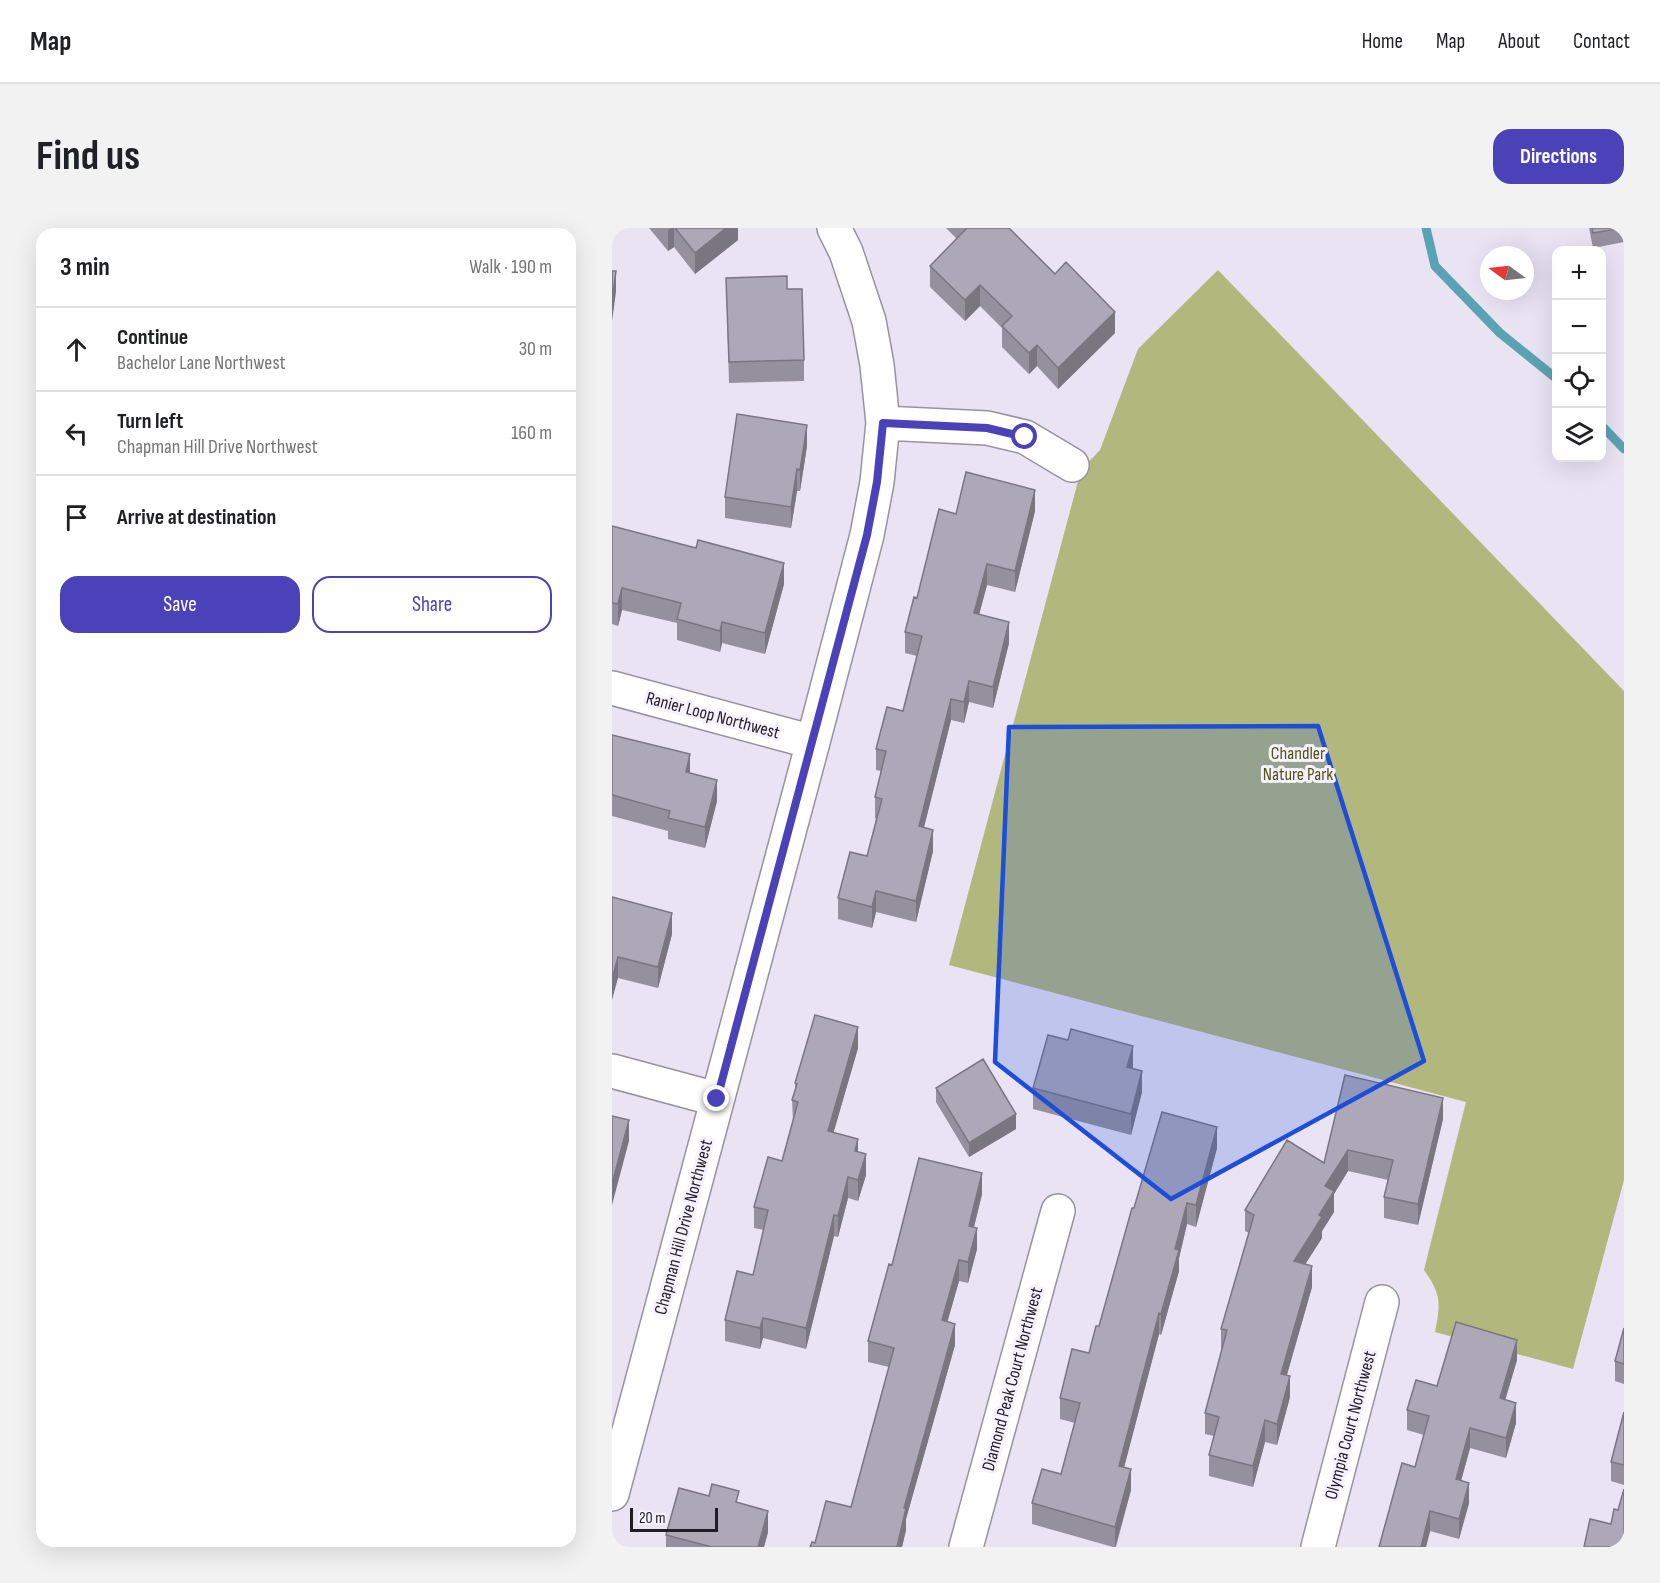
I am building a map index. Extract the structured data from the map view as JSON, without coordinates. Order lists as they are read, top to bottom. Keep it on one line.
{"streets":{"street":["Ranier Loop Northwest","Chapman Hill Drive Northwest","Diamond Peak Court Northwest","Olympia Court Northwest"]},"crossings":[["Ranier Loop Northwest","Chapman Hill Drive Northwest"]],"parks":["Chandler Nature Park"],"scale_bar":"20 m","north":"left","page":{"header":"Map","nav":["Home","Map","About","Contact"],"buttons":["Directions",["Save","Share"]],"title":"Find us","heading":["3 min","Walk · 190 m"],"map_buttons":["+","−"],"list":[["Continue","Bachelor Lane Northwest","30 m"],["Turn left","Chapman Hill Drive Northwest","160 m"],"Arrive at destination"],"scale":"20 m"}}
